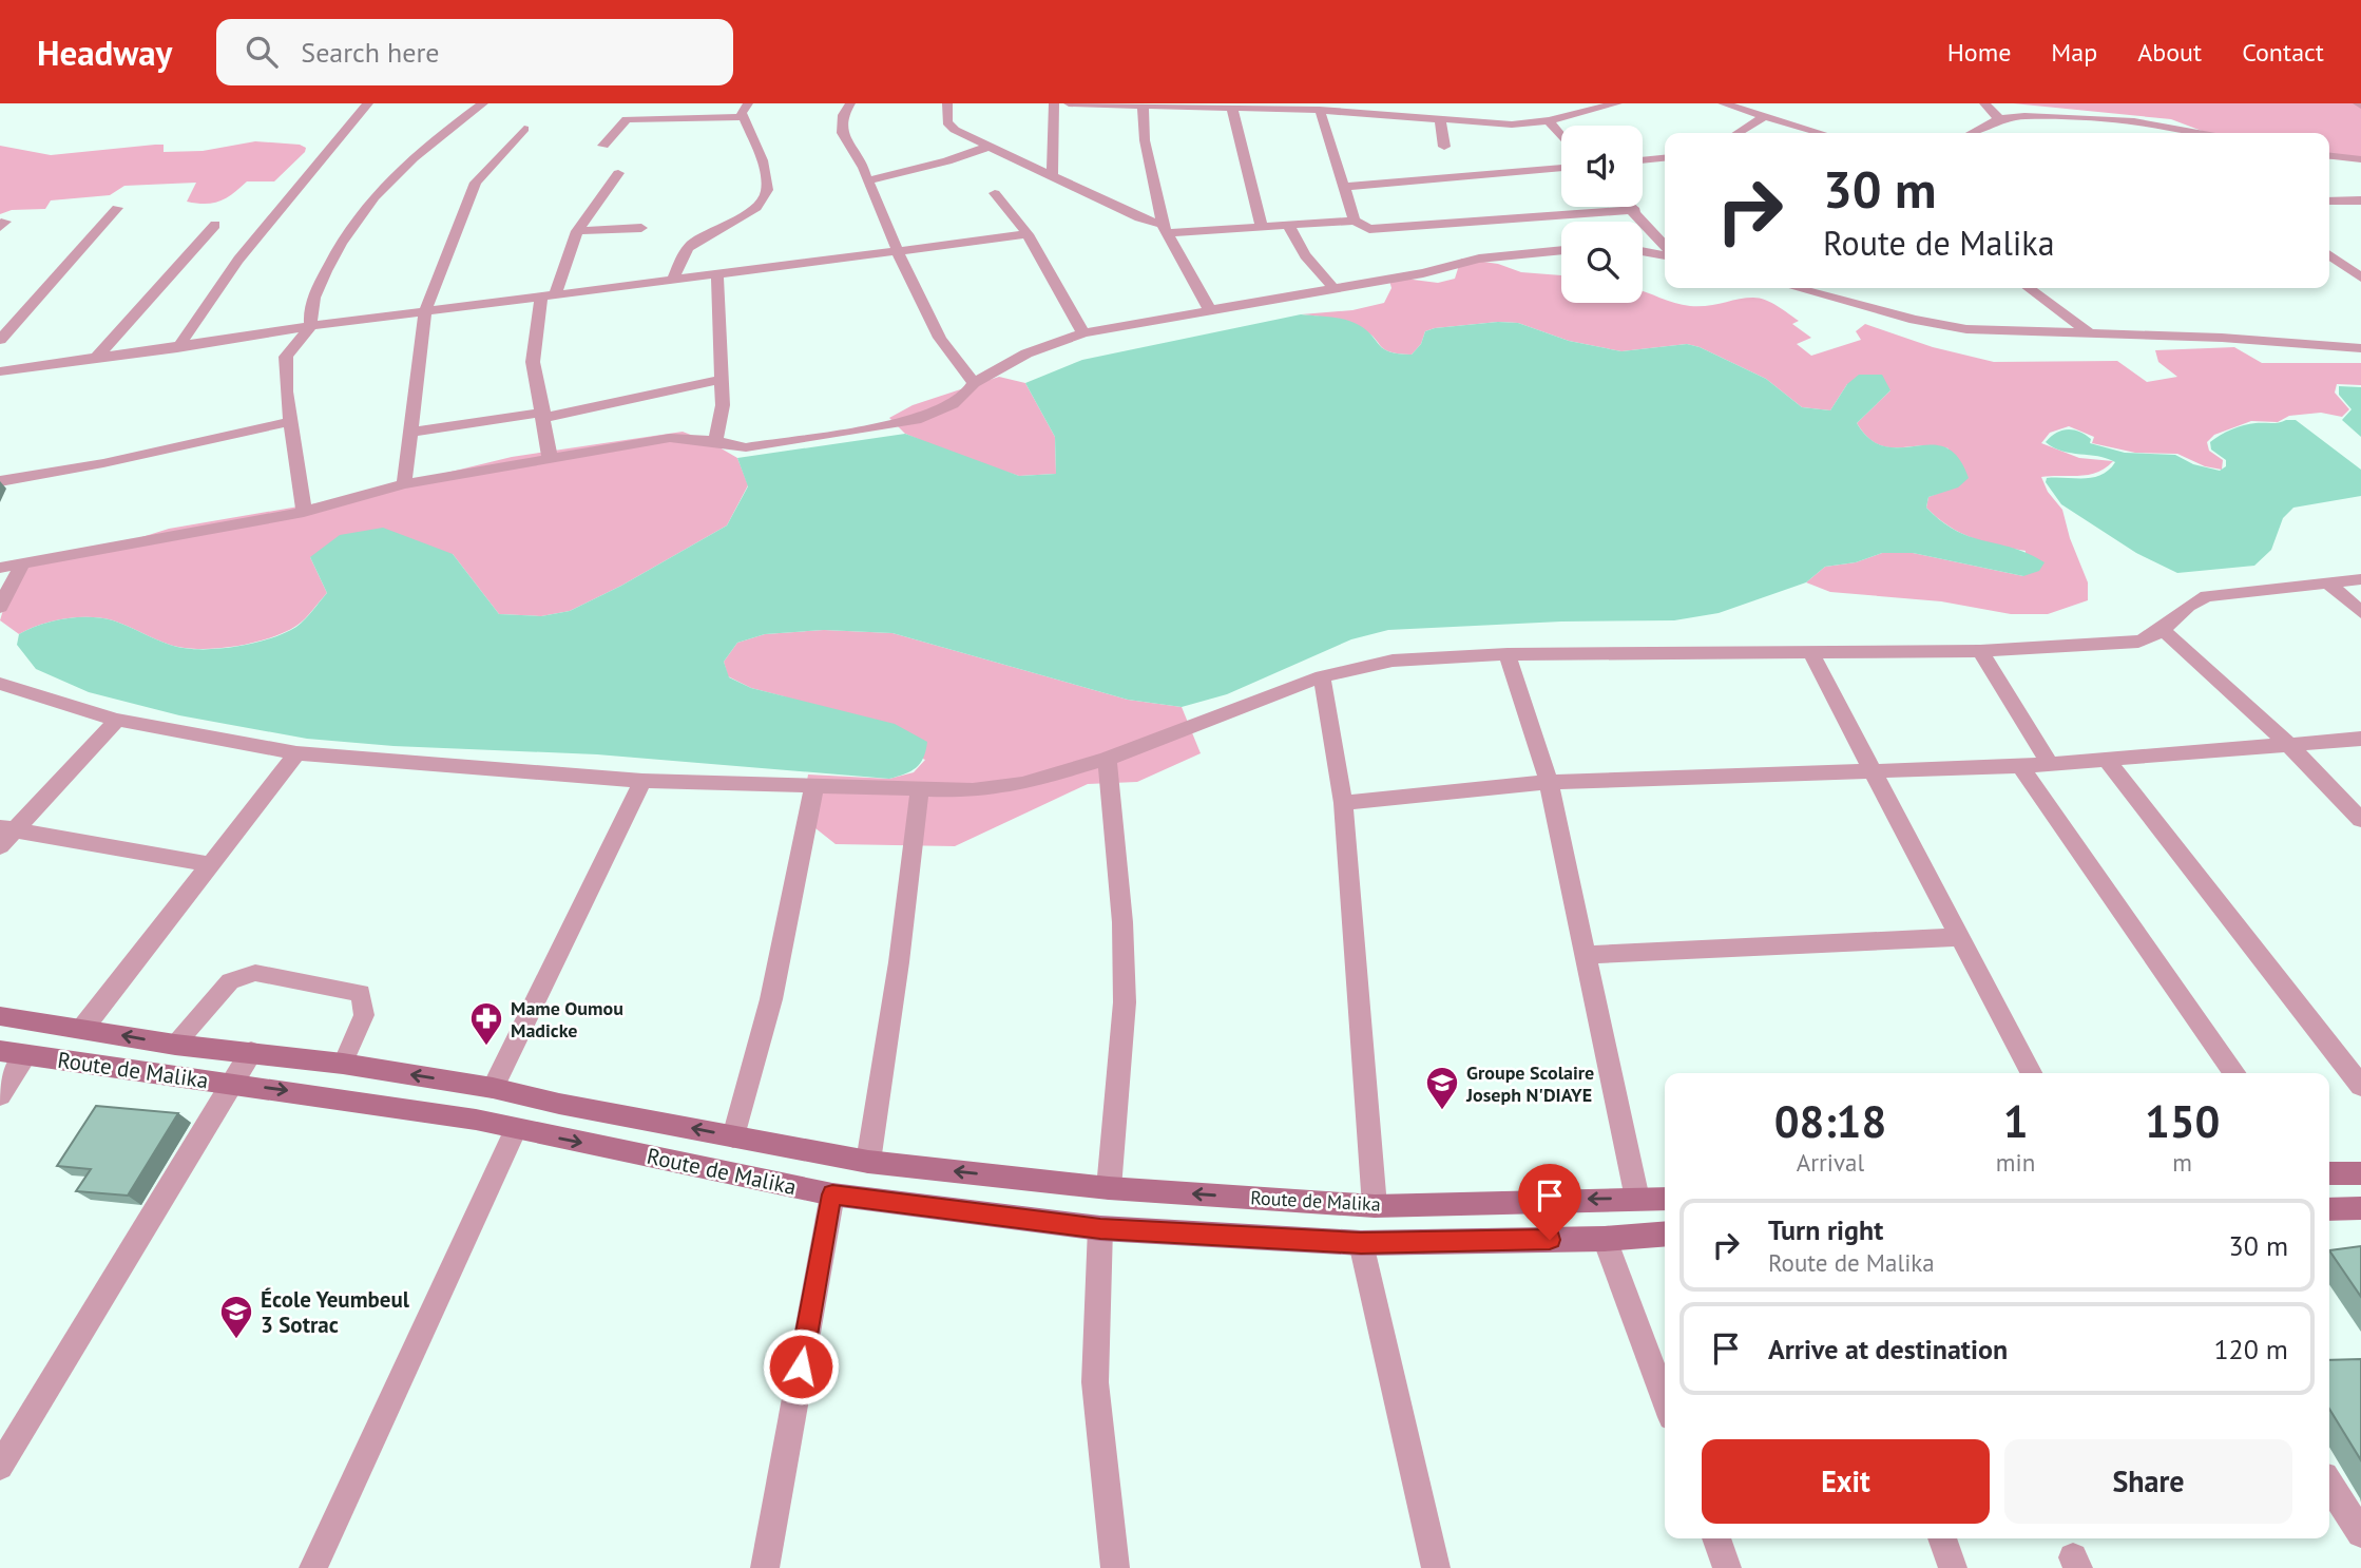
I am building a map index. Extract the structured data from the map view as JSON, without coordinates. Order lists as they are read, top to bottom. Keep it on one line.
{"streets":{"main road":["Route de Malika"]},"places":{"pharmacy":["Mame Oumou Madicke"],"school or university":["Groupe Scolaire Joseph N'DIAYE","École Yeumbeul 3 Sotrac"]},"page":{"header":"Headway","search":"Search here","nav":["Home","Map","About","Contact"],"turn":["30 m","Route de Malika"],"eta":["08:18","Arrival","1","min","150","m"],"list":[{"name":"Turn right","note":"Route de Malika","value":"30 m"},{"name":"Arrive at destination","value":"120 m"}],"buttons":["Exit","Share"]}}
